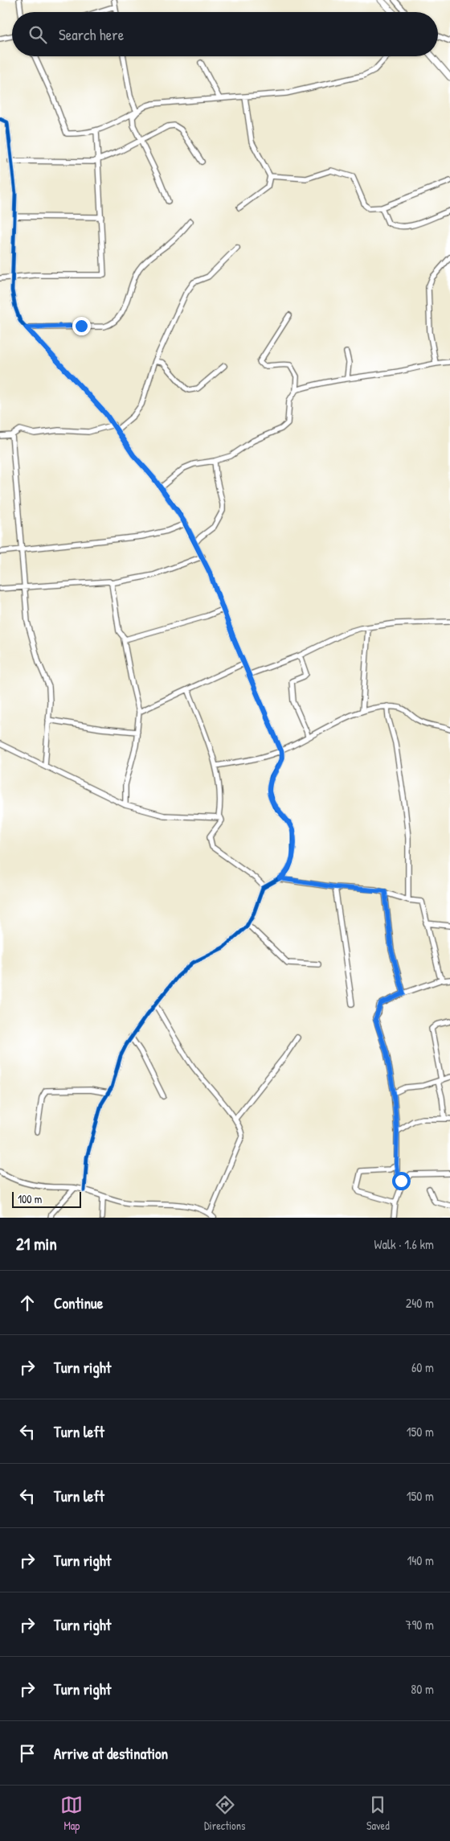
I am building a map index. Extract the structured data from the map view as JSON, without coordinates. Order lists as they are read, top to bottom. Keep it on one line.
{"scale_bar":"100 m","page":{"search":"Search here","scale":"100 m","heading":["21 min","Walk · 1.6 km"],"list":[["Continue","240 m"],["Turn right","60 m"],["Turn left","150 m"],["Turn left","150 m"],["Turn right","140 m"],["Turn right","790 m"],["Turn right","80 m"],"Arrive at destination"],"nav":["Map","Directions","Saved"]}}
